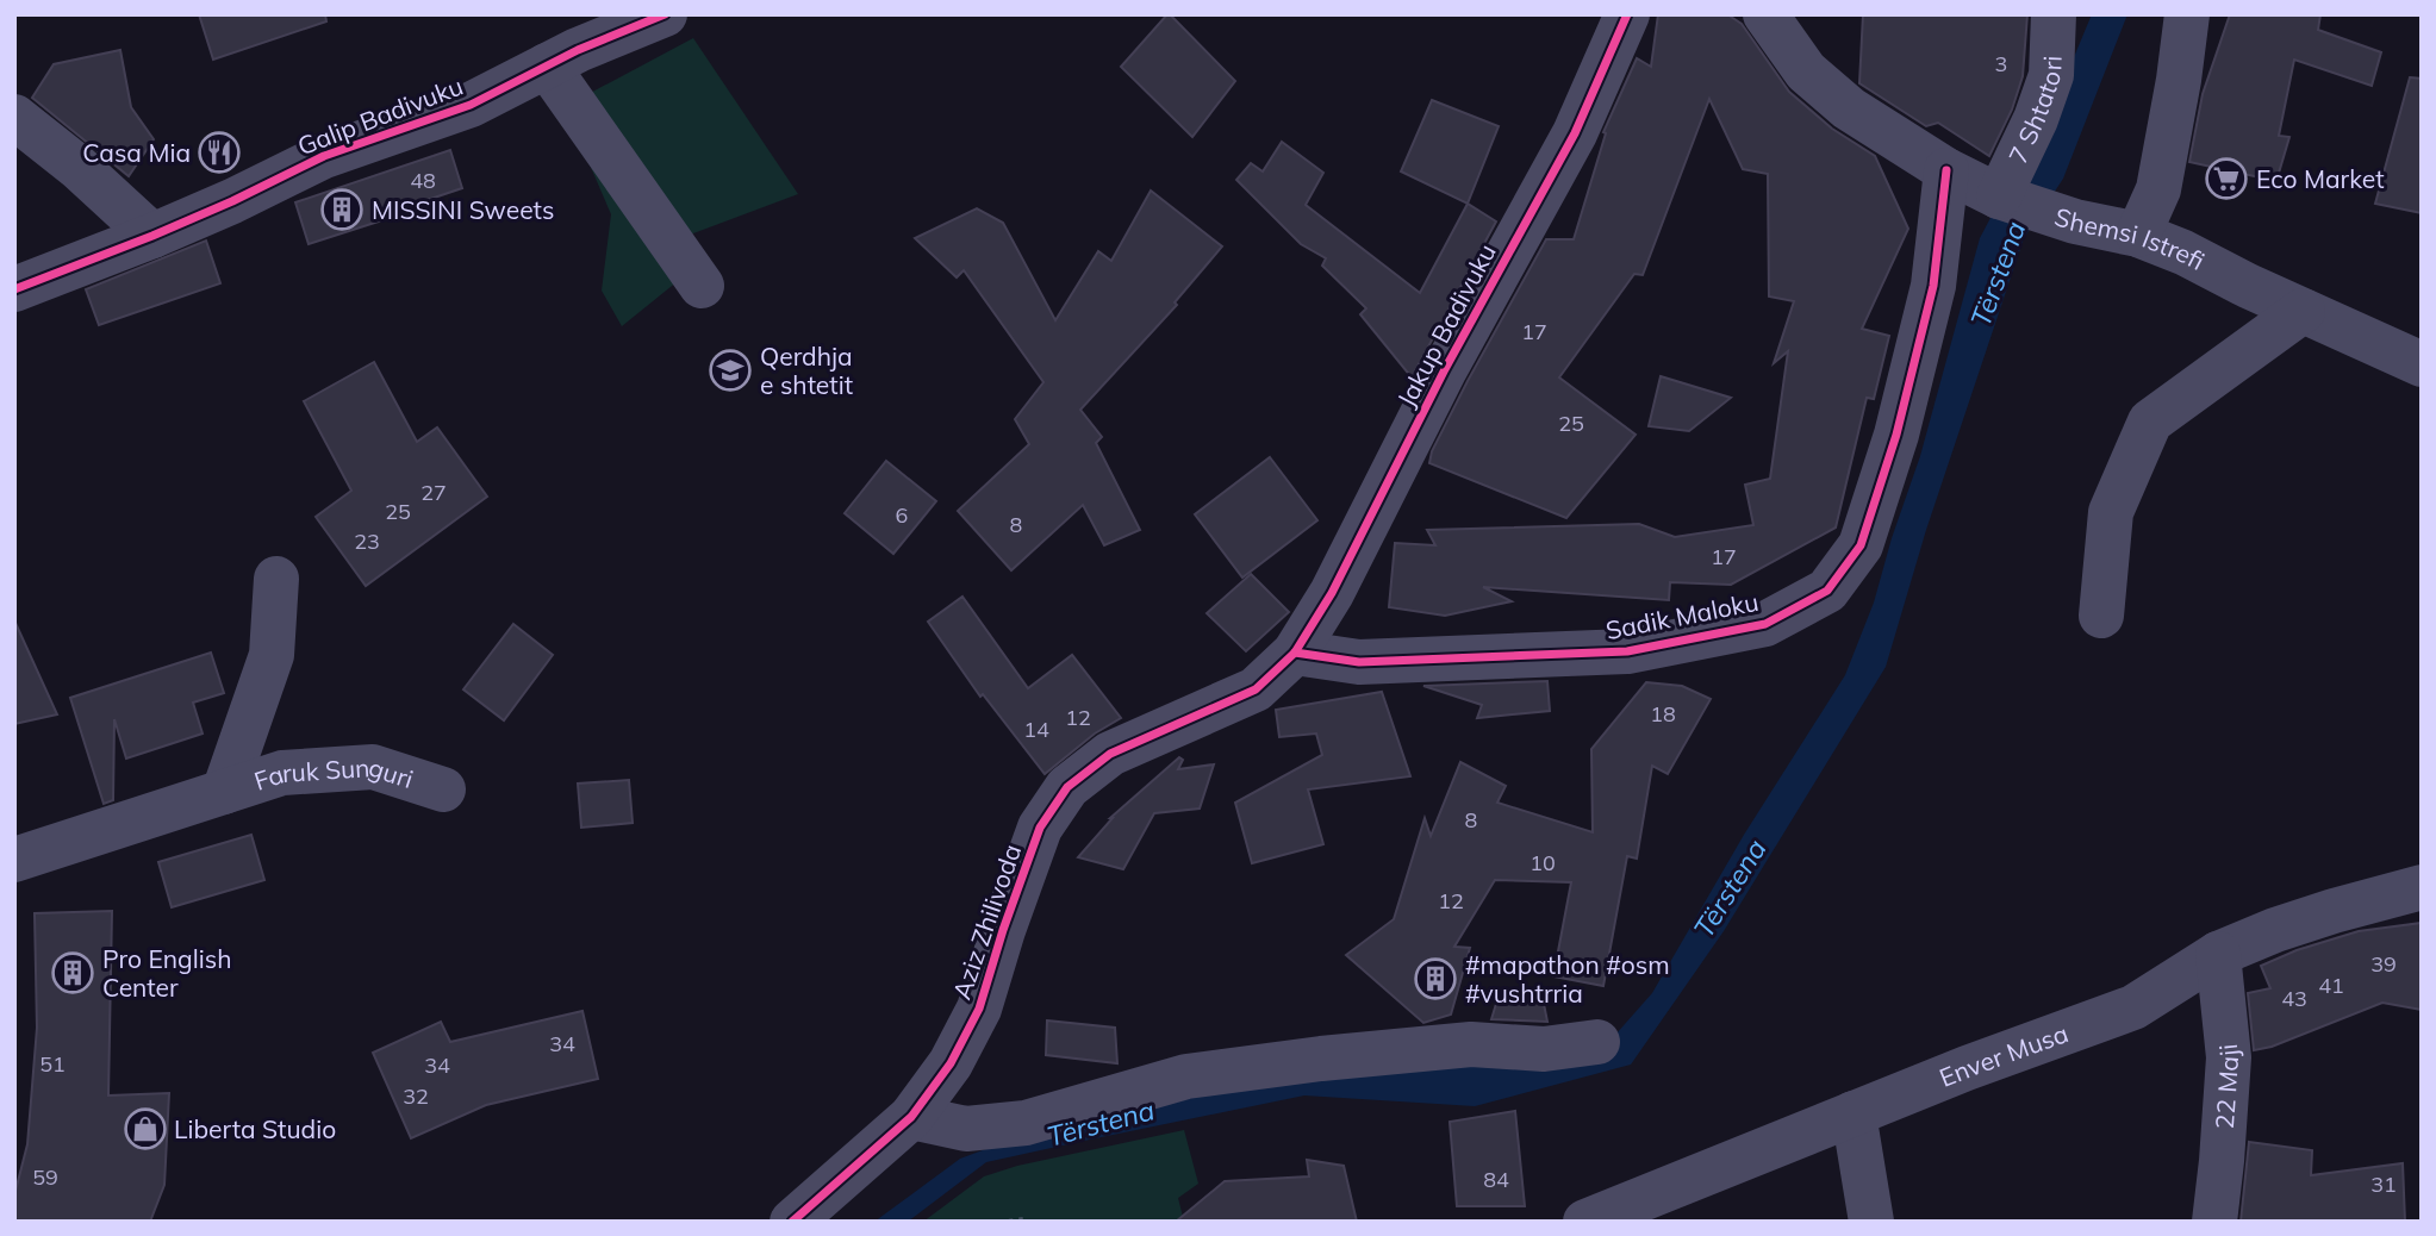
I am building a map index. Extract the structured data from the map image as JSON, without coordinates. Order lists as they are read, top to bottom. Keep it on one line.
{"streets":{"street":["7 Shtatori","Galip Badivuku","Shemsi Istrefi","Jakup Badivuku","Sadik Maloku","Faruk Sunguri","Aziz Zhilivoda","Enver Musa","22 Maji"]},"crossings":[["7 Shtatori","Shemsi Istrefi"],["Shemsi Istrefi","Sadik Maloku"],["Jakup Badivuku","Sadik Maloku"],["Jakup Badivuku","Aziz Zhilivoda"],["Sadik Maloku","Aziz Zhilivoda"],["Enver Musa","22 Maji"]],"water":["Tërstena"],"places":{"restaurant":["Casa Mia"],"supermarket":["Eco Market"],"building":["MISSINI Sweets","Pro English Center","#mapathon #osm #vushtrria"],"school or university":["Qerdhja e shtetit"],"shop":["Liberta Studio"]},"house_numbers":["3","48","17","25","27","25","6","8","23","17","18","12","14","8","10","12","39","41","43","34","51","34","32","59","84","31"]}
